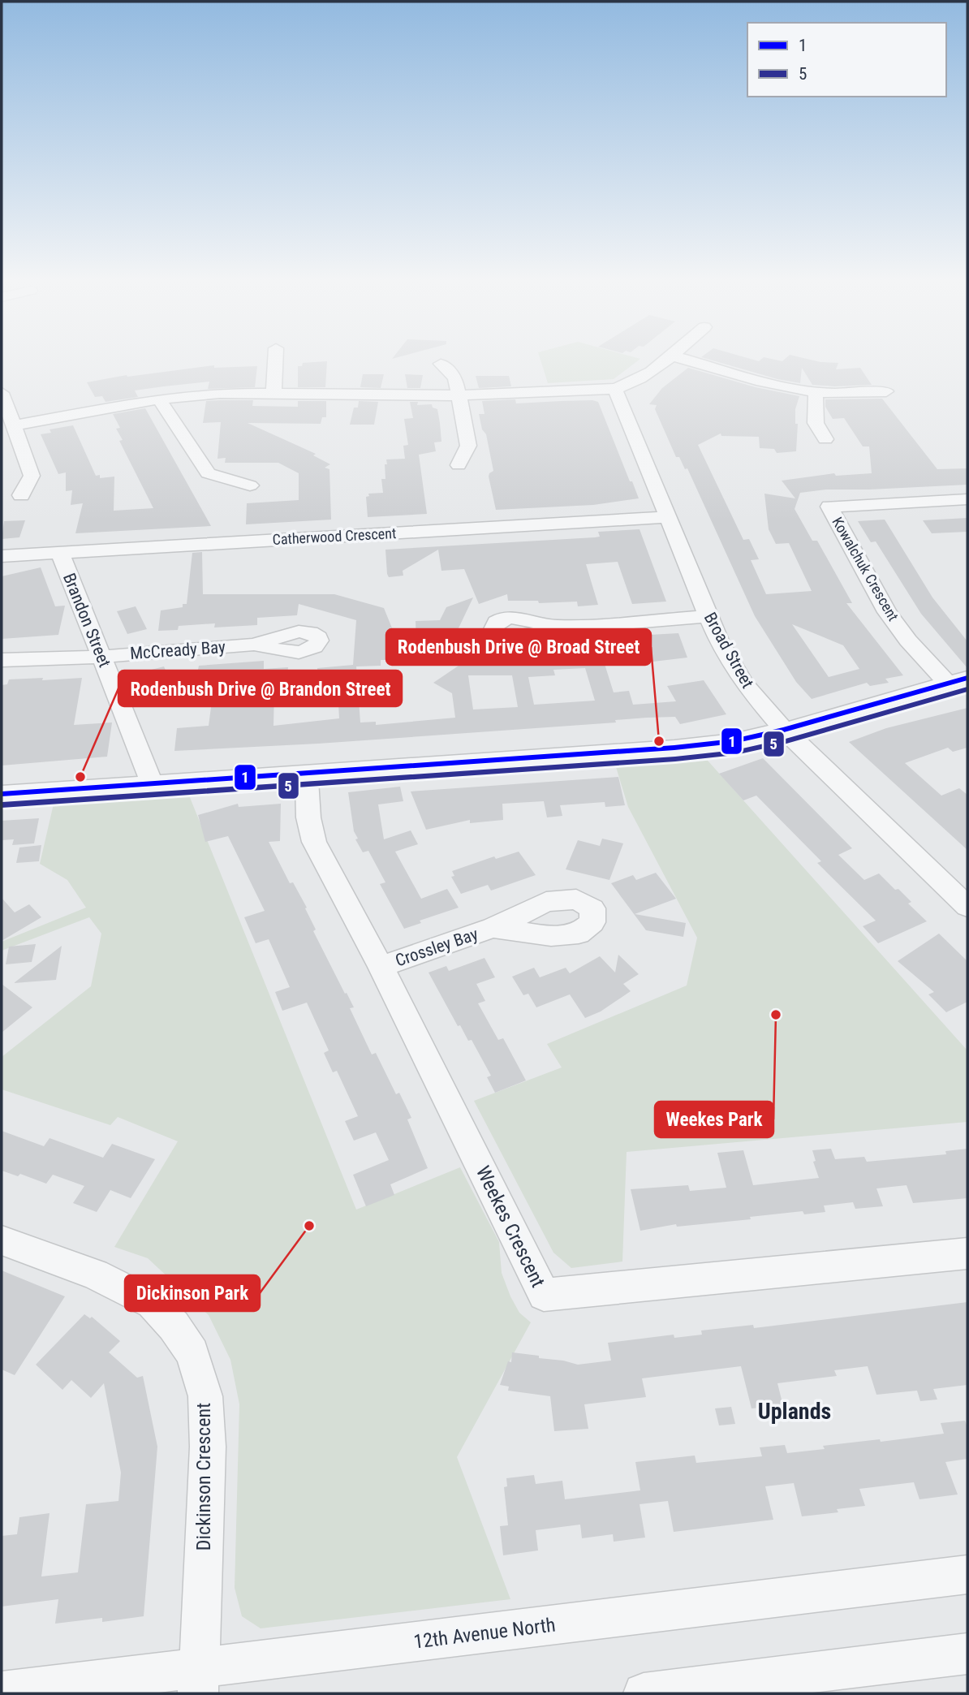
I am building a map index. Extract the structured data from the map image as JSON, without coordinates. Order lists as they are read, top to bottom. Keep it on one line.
{"streets":{"street":["Catherwood Crescent","Kowalchuk Crescent","Brandon Street","McCready Bay","Broad Street","Crossley Bay","Weekes Crescent","Dickinson Crescent","12th Avenue North"]},"crossings":[["Catherwood Crescent","Brandon Street"],["Catherwood Crescent","Broad Street"],["Brandon Street","McCready Bay"],["Crossley Bay","Weekes Crescent"],["Dickinson Crescent","12th Avenue North"]],"districts":["Uplands"],"places":["Rodenbush Drive @ Broad Street","Rodenbush Drive @ Brandon Street","Weekes Park","Dickinson Park"],"lines":["transit line 1","transit line 5"],"legend":["1","5"]}
